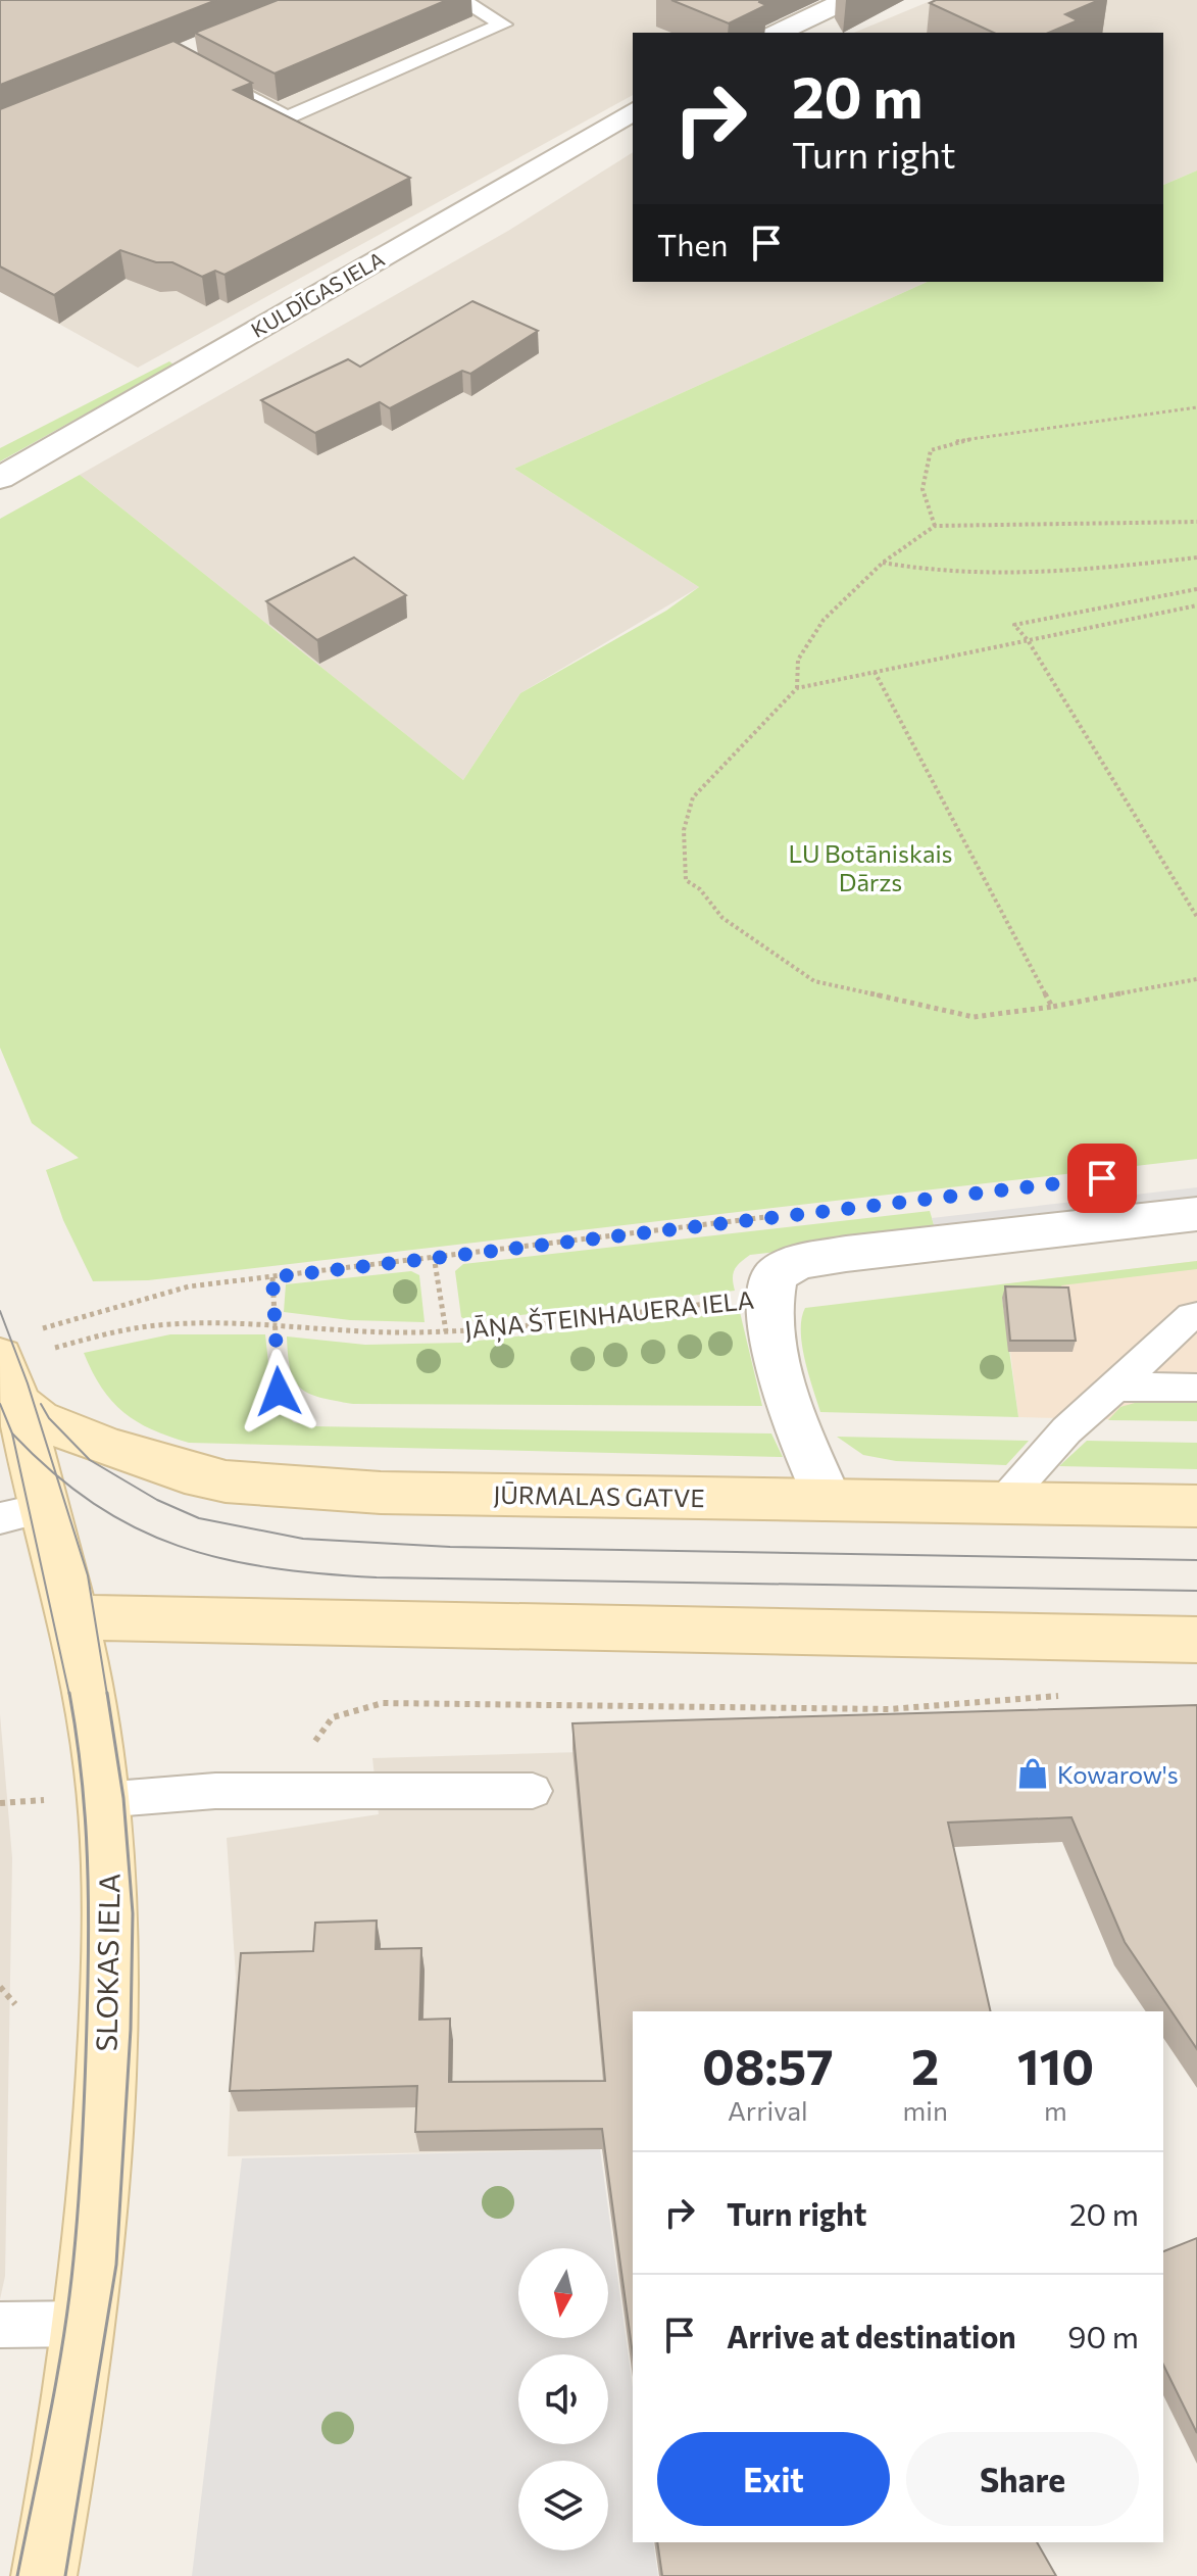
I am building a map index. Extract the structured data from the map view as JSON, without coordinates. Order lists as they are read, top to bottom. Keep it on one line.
{"streets":{"main road":["JŪRMALAS GATVE","SLOKAS IELA"],"street":["KULDĪGAS IELA","JĀŅA ŠTEINHAUERA IELA"]},"crossings":[["JŪRMALAS GATVE","SLOKAS IELA"]],"parks":["LU Botāniskais Dārzs"],"places":{"shop":["Kowarow's"]},"north":"bottom","page":{"turn":["20 m","Turn right"],"then":"Then","eta":["08:57","Arrival","2","min","110","m"],"list":[{"name":"Turn right","value":"20 m"},{"name":"Arrive at destination","value":"90 m"}],"buttons":["Exit","Share"]}}
